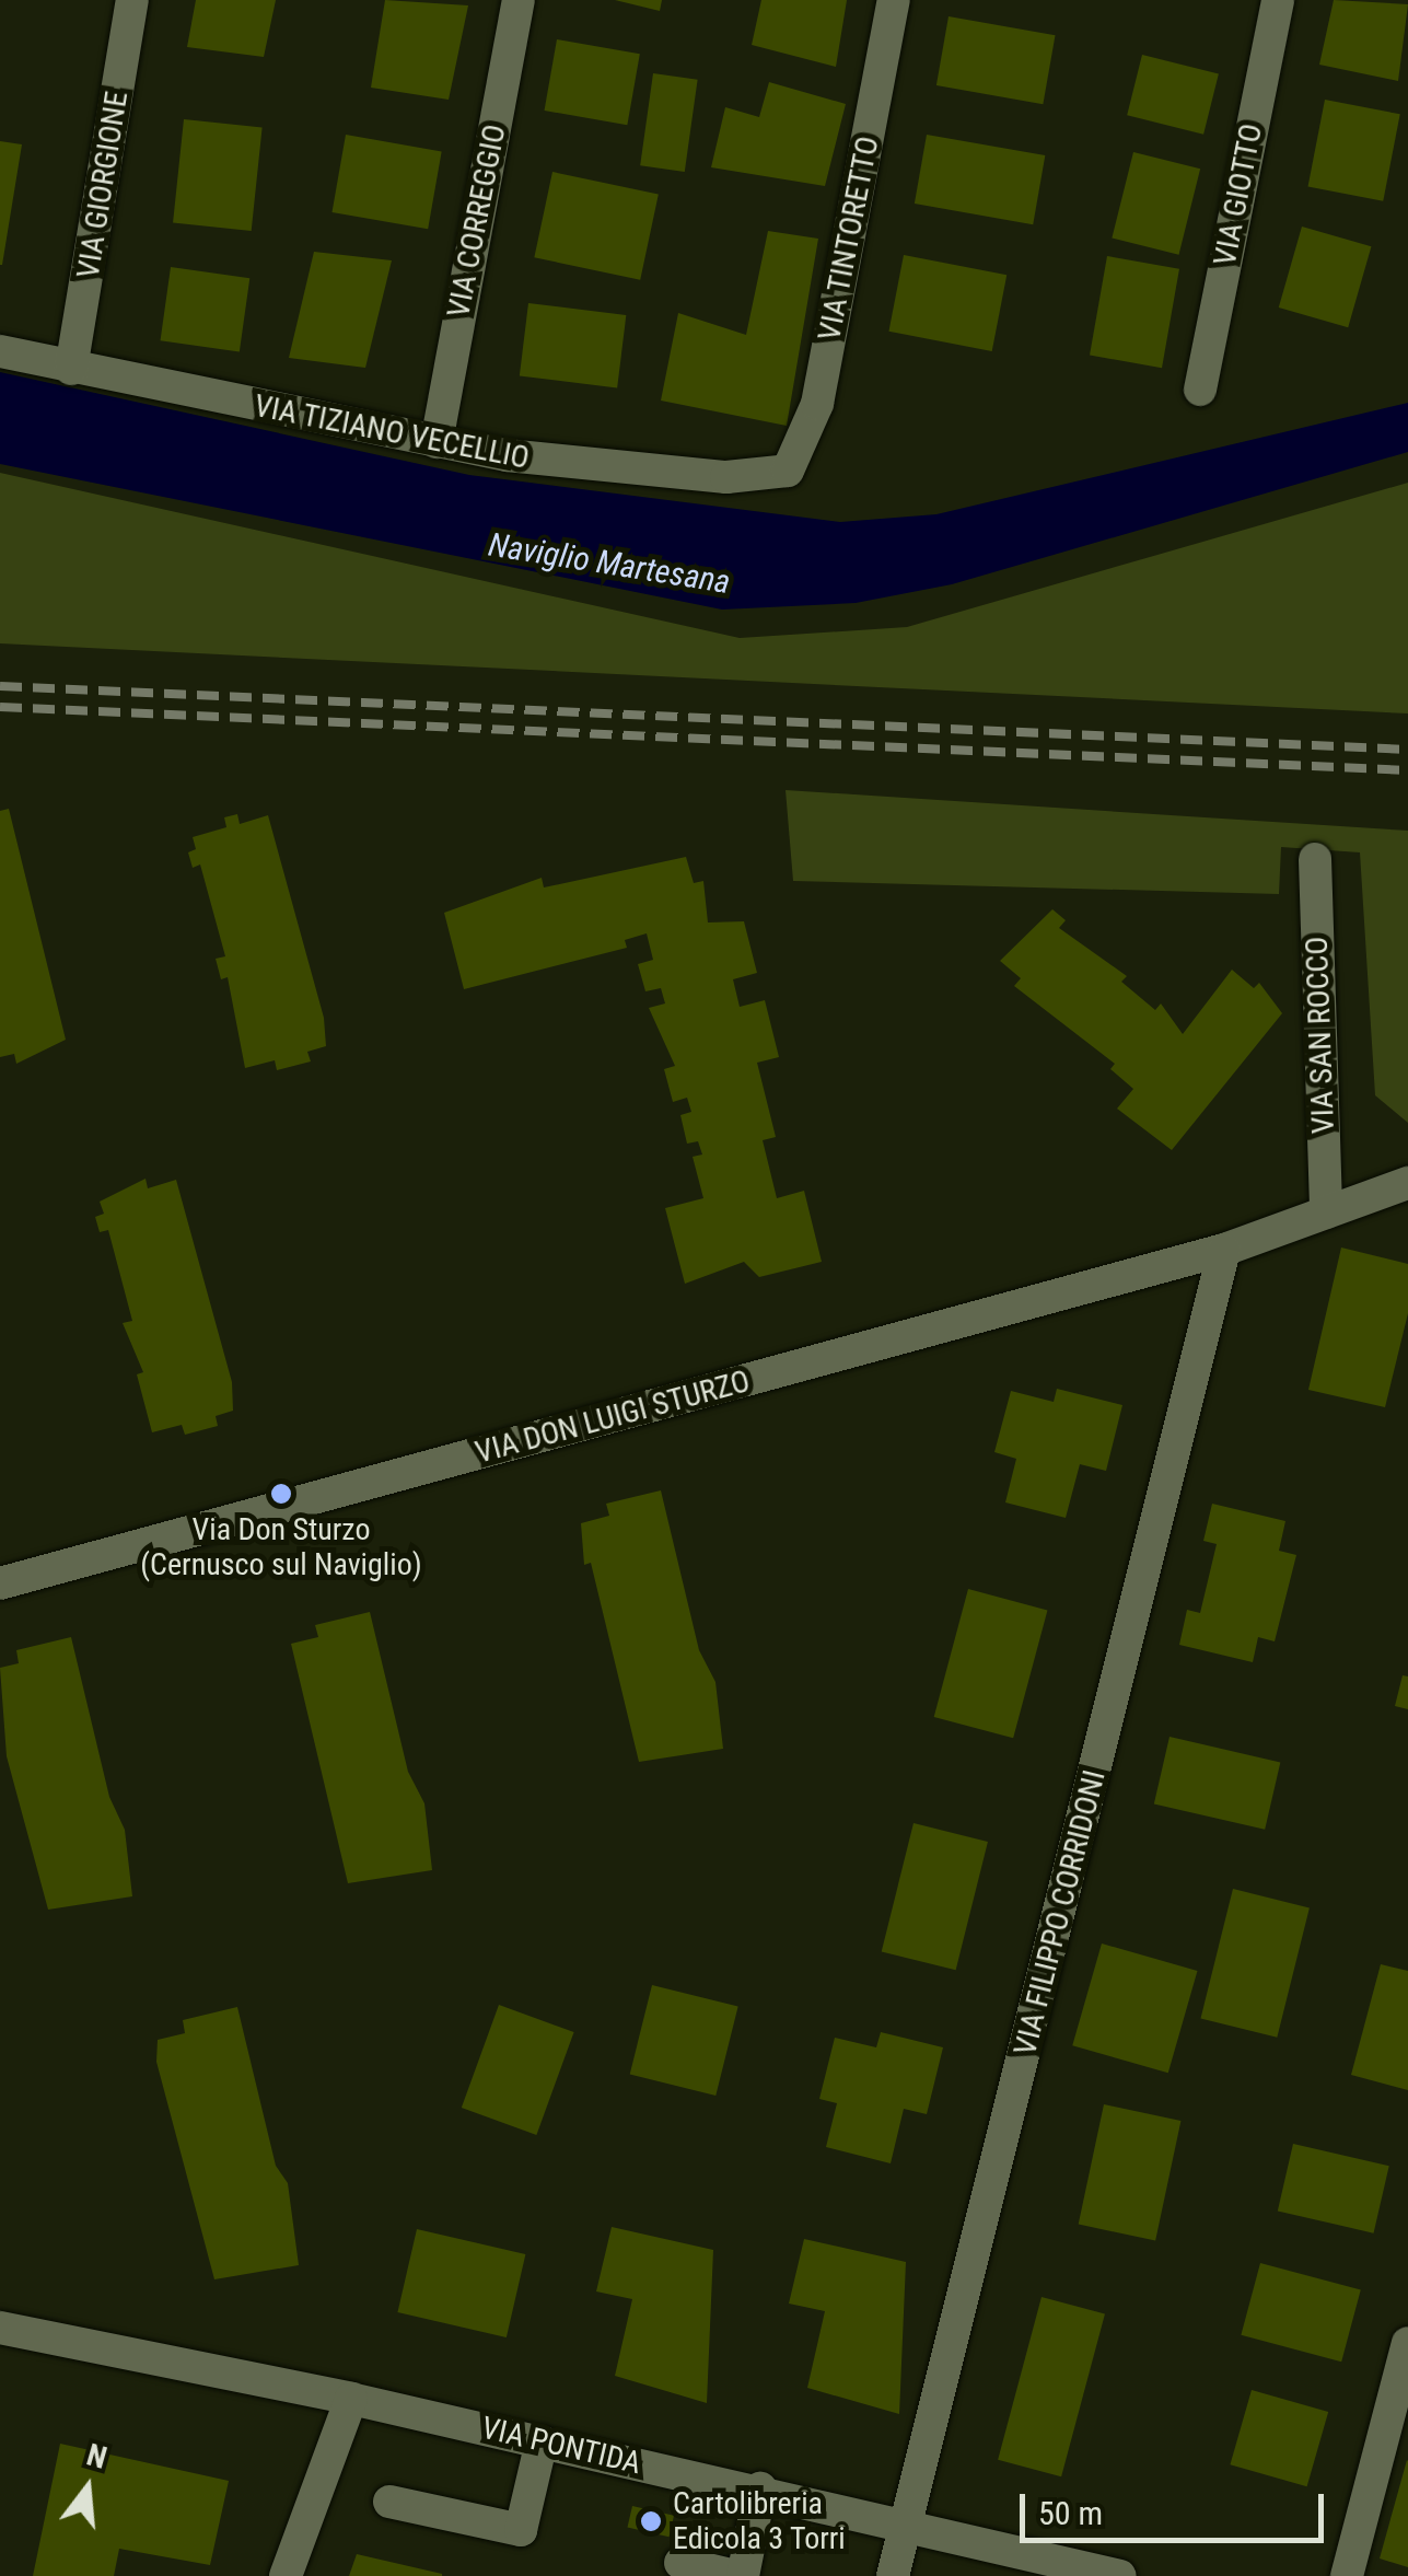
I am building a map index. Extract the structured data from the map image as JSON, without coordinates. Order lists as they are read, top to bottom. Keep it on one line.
{"streets":{"street":["VIA GIORGIONE","VIA GIOTTO","VIA CORREGGIO","VIA TINTORETTO","VIA TIZIANO VECELLIO","VIA SAN ROCCO","VIA DON LUIGI STURZO","VIA FILIPPO CORRIDONI","VIA PONTIDA"]},"crossings":[["VIA GIORGIONE","VIA TIZIANO VECELLIO"],["VIA CORREGGIO","VIA TIZIANO VECELLIO"],["VIA TINTORETTO","VIA TIZIANO VECELLIO"],["VIA DON LUIGI STURZO","VIA FILIPPO CORRIDONI"],["VIA FILIPPO CORRIDONI","VIA PONTIDA"]],"water":["Naviglio Martesana"],"places":["Via Don Sturzo (Cernusco sul Naviglio)","Cartolibreria Edicola 3 Torri"],"scale_bar":"50 m","north":"top"}
